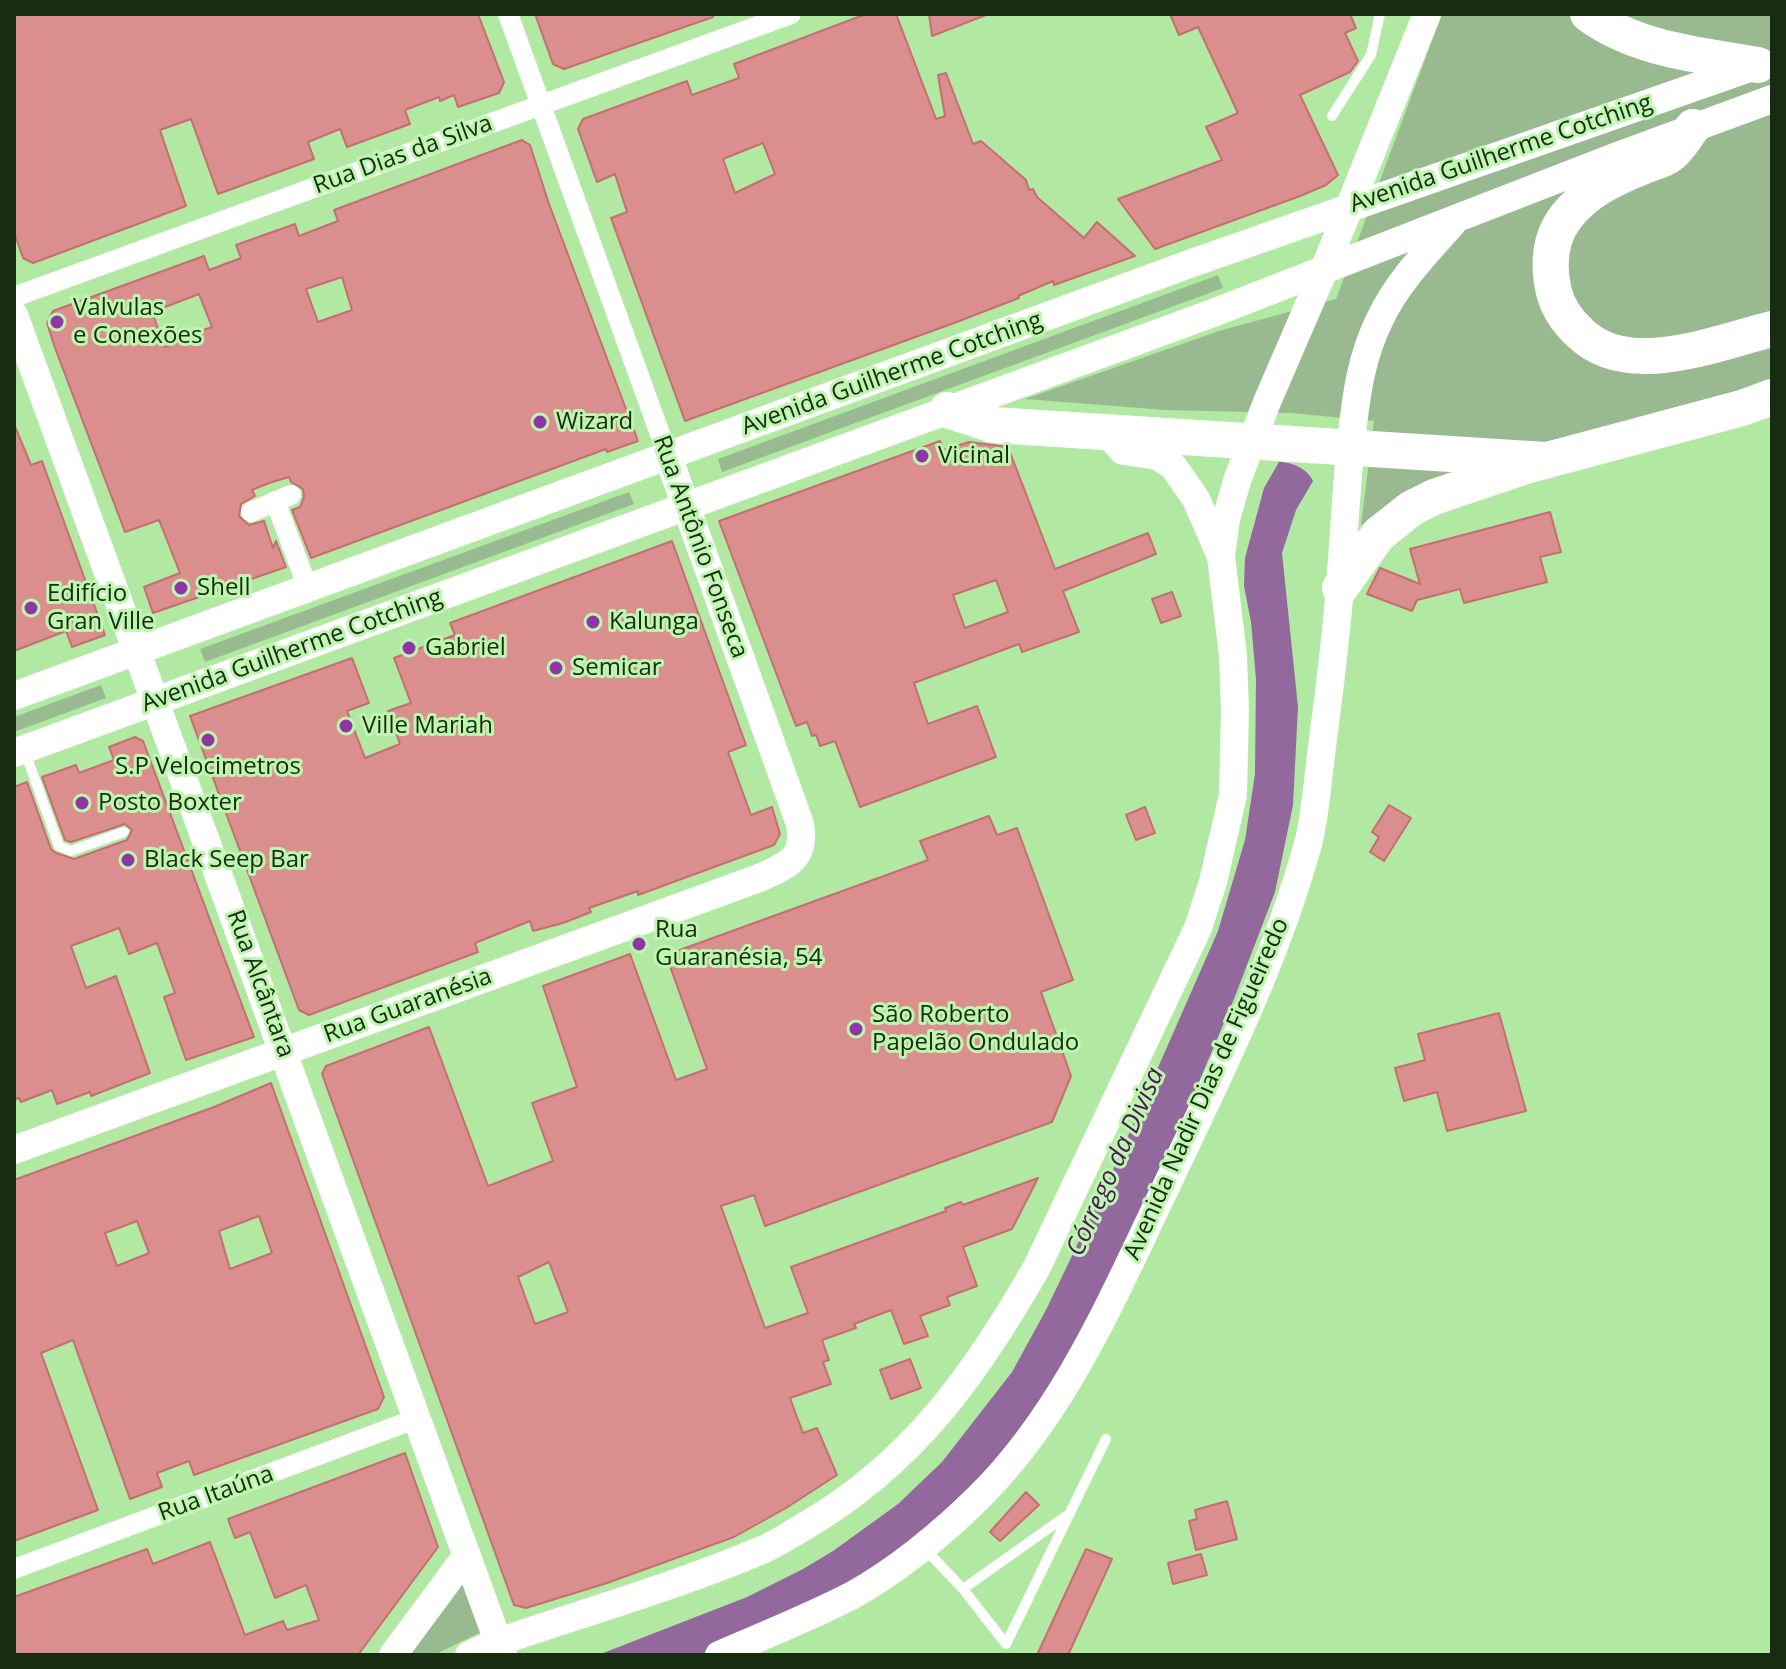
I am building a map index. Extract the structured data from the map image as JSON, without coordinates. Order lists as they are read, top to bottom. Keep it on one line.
{"streets":{"main road":["Avenida Guilherme Cotching","Rua Antônio Fonseca","Rua Alcântara","Rua Guaranésia","Avenida Nadir Dias de Figueiredo"],"street":["Rua Dias da Silva","Rua Itaúna"]},"crossings":[["Avenida Guilherme Cotching","Rua Antônio Fonseca"],["Avenida Guilherme Cotching","Rua Alcântara"],["Avenida Guilherme Cotching","Avenida Nadir Dias de Figueiredo"],["Rua Dias da Silva","Rua Antônio Fonseca"],["Rua Antônio Fonseca","Rua Guaranésia"],["Rua Alcântara","Rua Guaranésia"],["Rua Alcântara","Rua Itaúna"]],"water":["Córrego da Divisa"],"places":["Valvulas e Conexões","Wizard","Vicinal","Shell","Edifício Gran Ville","Kalunga","Gabriel","Semicar","Ville Mariah","S.P Velocimetros","Posto Boxter","Black Seep Bar","Rua Guaranésia, 54","São Roberto Papelão Ondulado"]}
